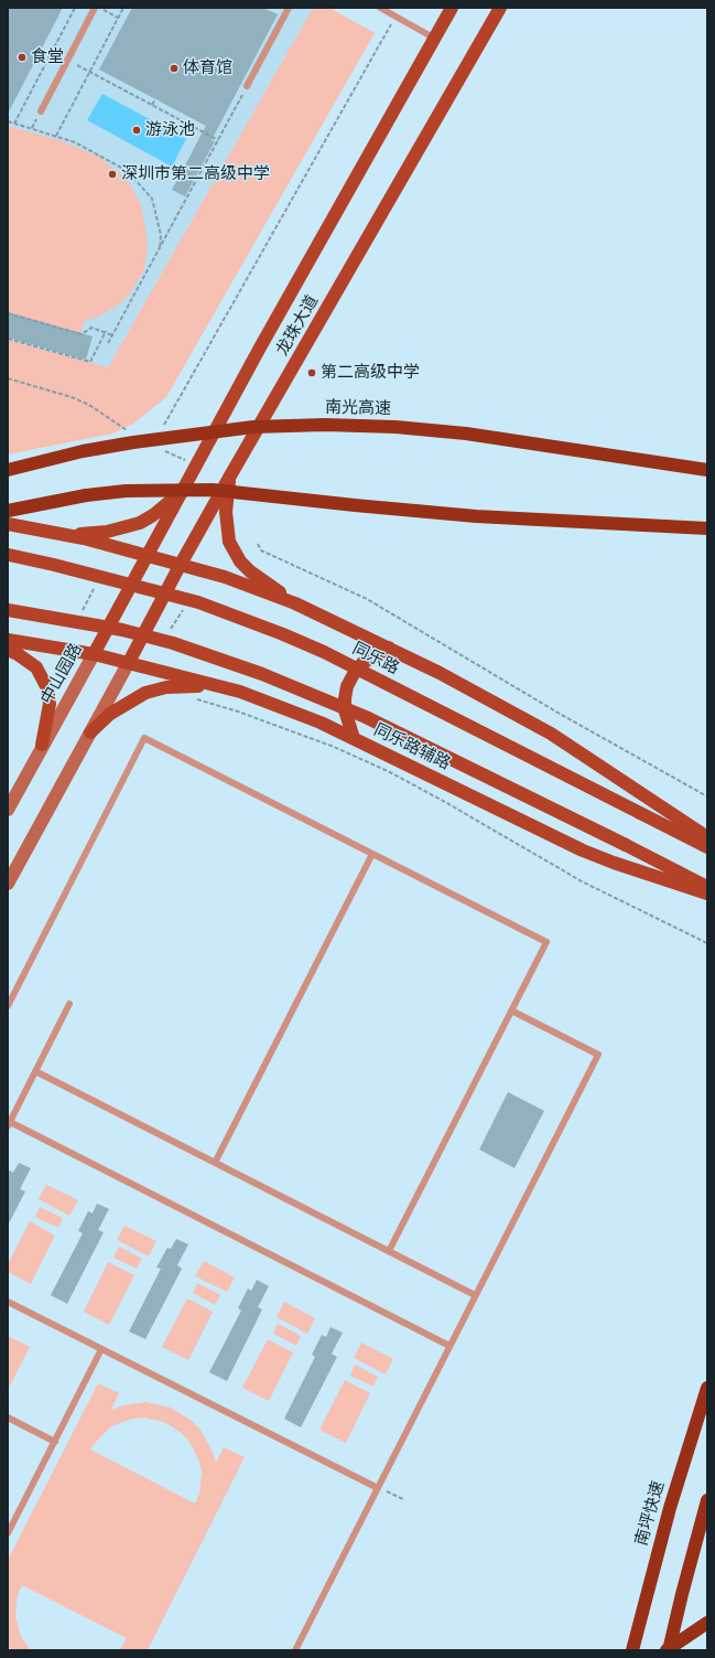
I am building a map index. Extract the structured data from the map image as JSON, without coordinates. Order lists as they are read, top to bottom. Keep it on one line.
{"streets":{"highway":["南光高速","南坪快速"],"main road":["龙珠大道","同乐路","中山园路","同乐路辅路"]},"crossings":[["龙珠大道","中山园路"],["龙珠大道","同乐路辅路"],["中山园路","同乐路辅路"]],"places":["食堂","体育馆","游泳池","深圳市第二高级中学","第二高级中学"]}
